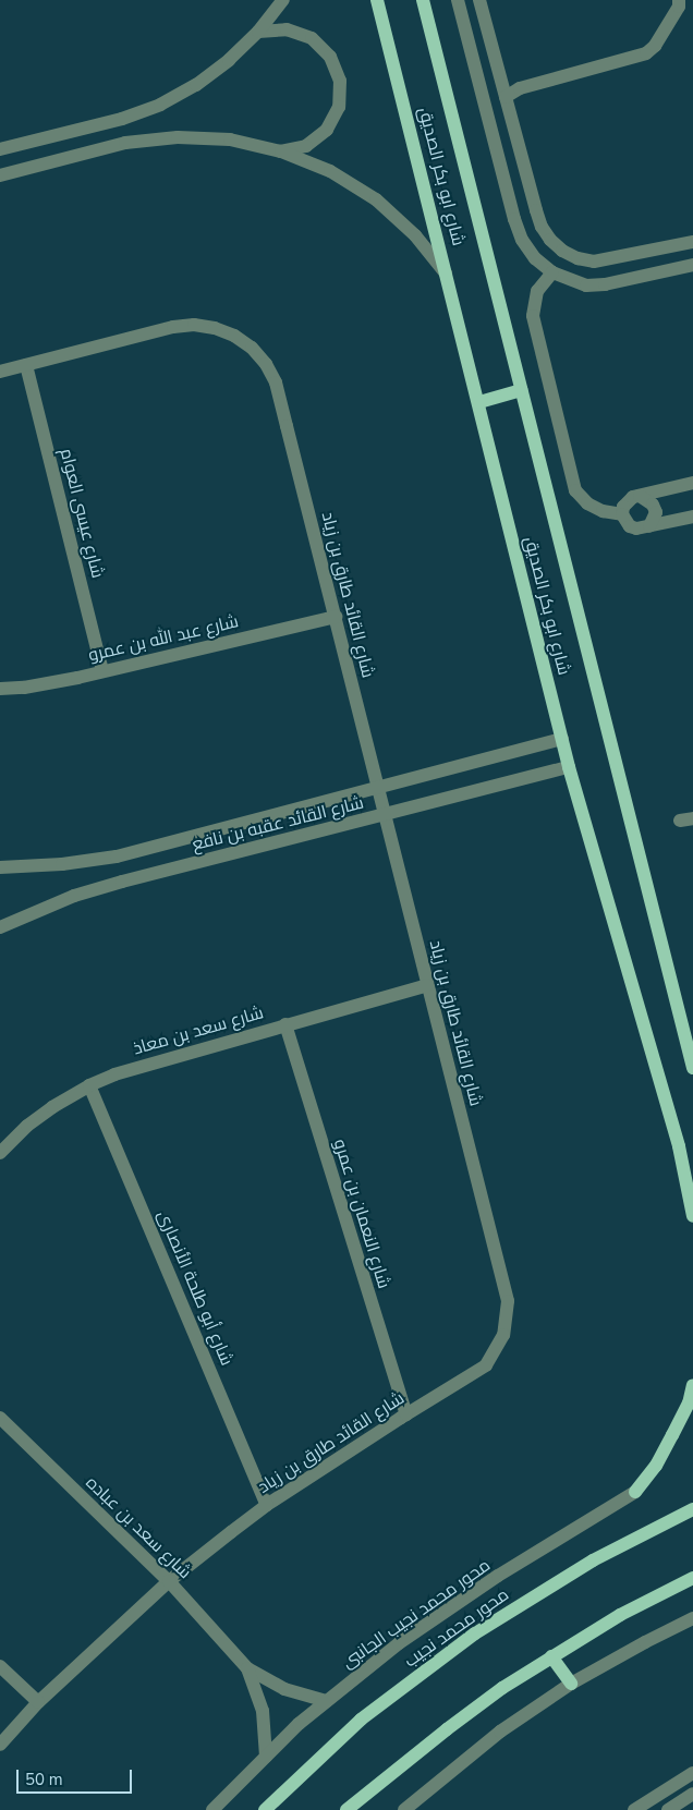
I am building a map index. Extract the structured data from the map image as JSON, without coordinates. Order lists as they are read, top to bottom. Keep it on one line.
{"streets":{"main road":["شارع ابو بكر الصديق","محور محمد نجيب"],"street":["شارع عيسى العوام","شارع القائد طارق بن زياد","شارع عبد الله بن عمرو","شارع القائد عقبه بن نافع","شارع سعد بن معاذ","شارع النعمان بن عمرو","شارع أبو طلحة الأنصارى","شارع سعد بن عباده","محور محمد نجيب الجانبى"]},"crossings":[["شارع ابو بكر الصديق","شارع القائد عقبه بن نافع"],["شارع عيسى العوام","شارع القائد طارق بن زياد"],["شارع عيسى العوام","شارع عبد الله بن عمرو"],["شارع القائد طارق بن زياد","شارع عبد الله بن عمرو"],["شارع القائد طارق بن زياد","شارع القائد عقبه بن نافع"],["شارع القائد طارق بن زياد","شارع سعد بن معاذ"],["شارع القائد طارق بن زياد","شارع النعمان بن عمرو"],["شارع القائد طارق بن زياد","شارع أبو طلحة الأنصارى"],["شارع القائد طارق بن زياد","شارع سعد بن عباده"],["شارع سعد بن معاذ","شارع النعمان بن عمرو"],["شارع سعد بن معاذ","شارع أبو طلحة الأنصارى"],["شارع سعد بن عباده","محور محمد نجيب الجانبى"]],"scale_bar":"50 m"}
